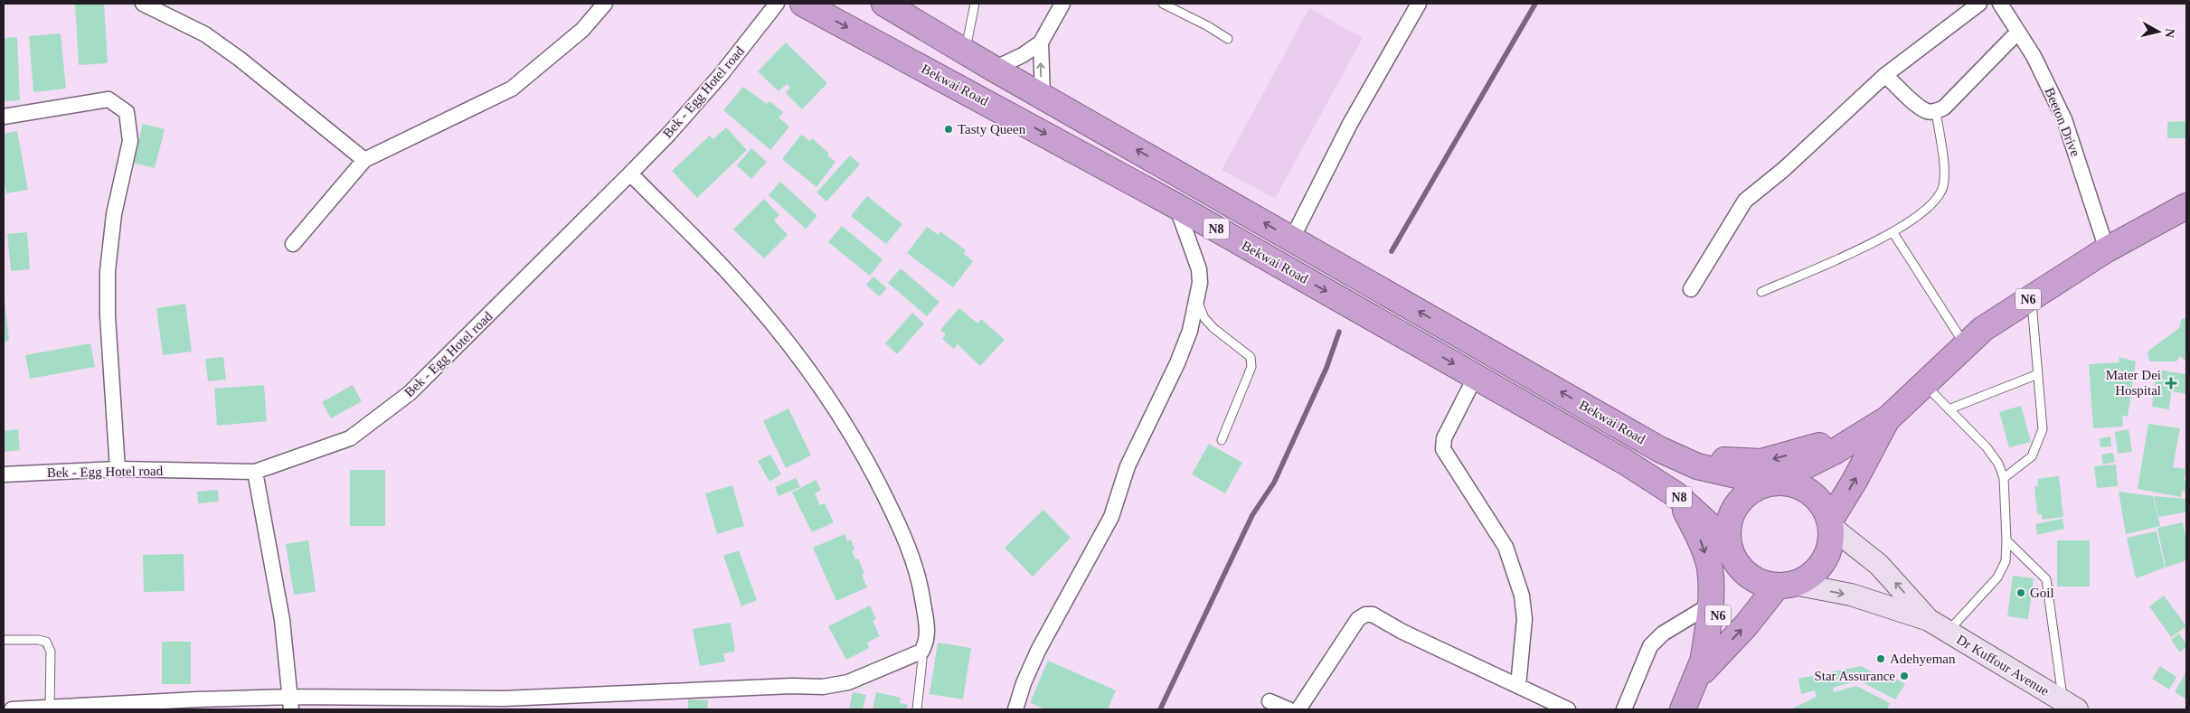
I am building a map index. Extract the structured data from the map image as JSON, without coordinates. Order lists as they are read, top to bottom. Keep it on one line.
{"streets":{"highway":["Bekwai Road","N8","N6"],"main road":["Dr Kuffour Avenue"],"street":["Bek - Egg Hotel road","Beeton Drive"]},"crossings":[["Bekwai Road","N8"],["Beeton Drive","N6"],["N8","N6"]],"places":{"other":["Tasty Queen","Goil","Adehyeman","Star Assurance"],"health":["Mater Dei Hospital"]},"north":"right"}
